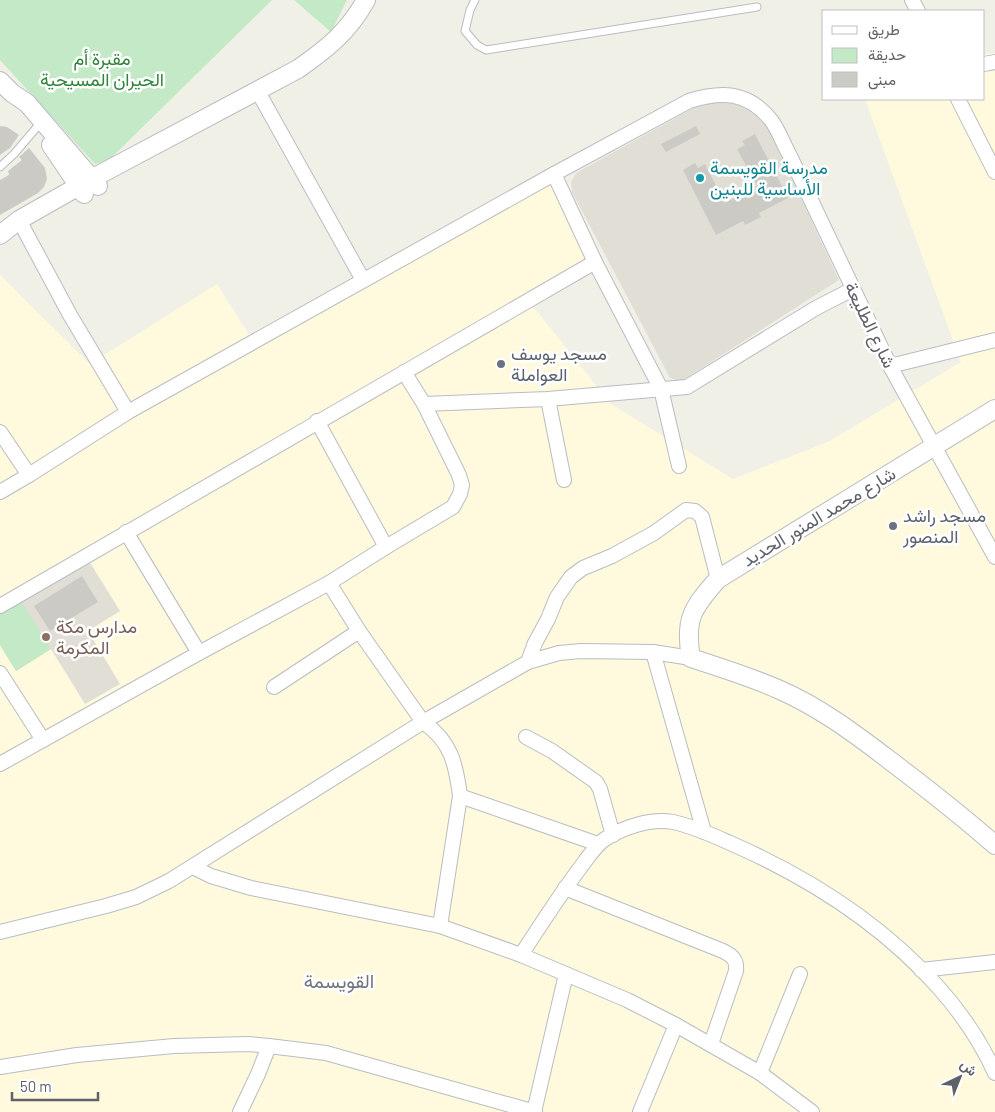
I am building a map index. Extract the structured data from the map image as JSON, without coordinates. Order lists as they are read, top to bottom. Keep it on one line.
{"streets":{"street":["شارع الطليعة","شارع محمد المنور الحديد"]},"crossings":[["شارع الطليعة","شارع محمد المنور الحديد"]],"districts":["القويسمة"],"parks":["مقبرة أم الحيران المسيحية"],"places":["مدرسة القويسمة الأساسية للبنين","مسجد يوسف العواملة","مسجد راشد المنصور","مدارس مكة المكرمة"],"legend":["طريق","حديقة","مبنى"],"scale_bar":"50 m","north":"top right"}
